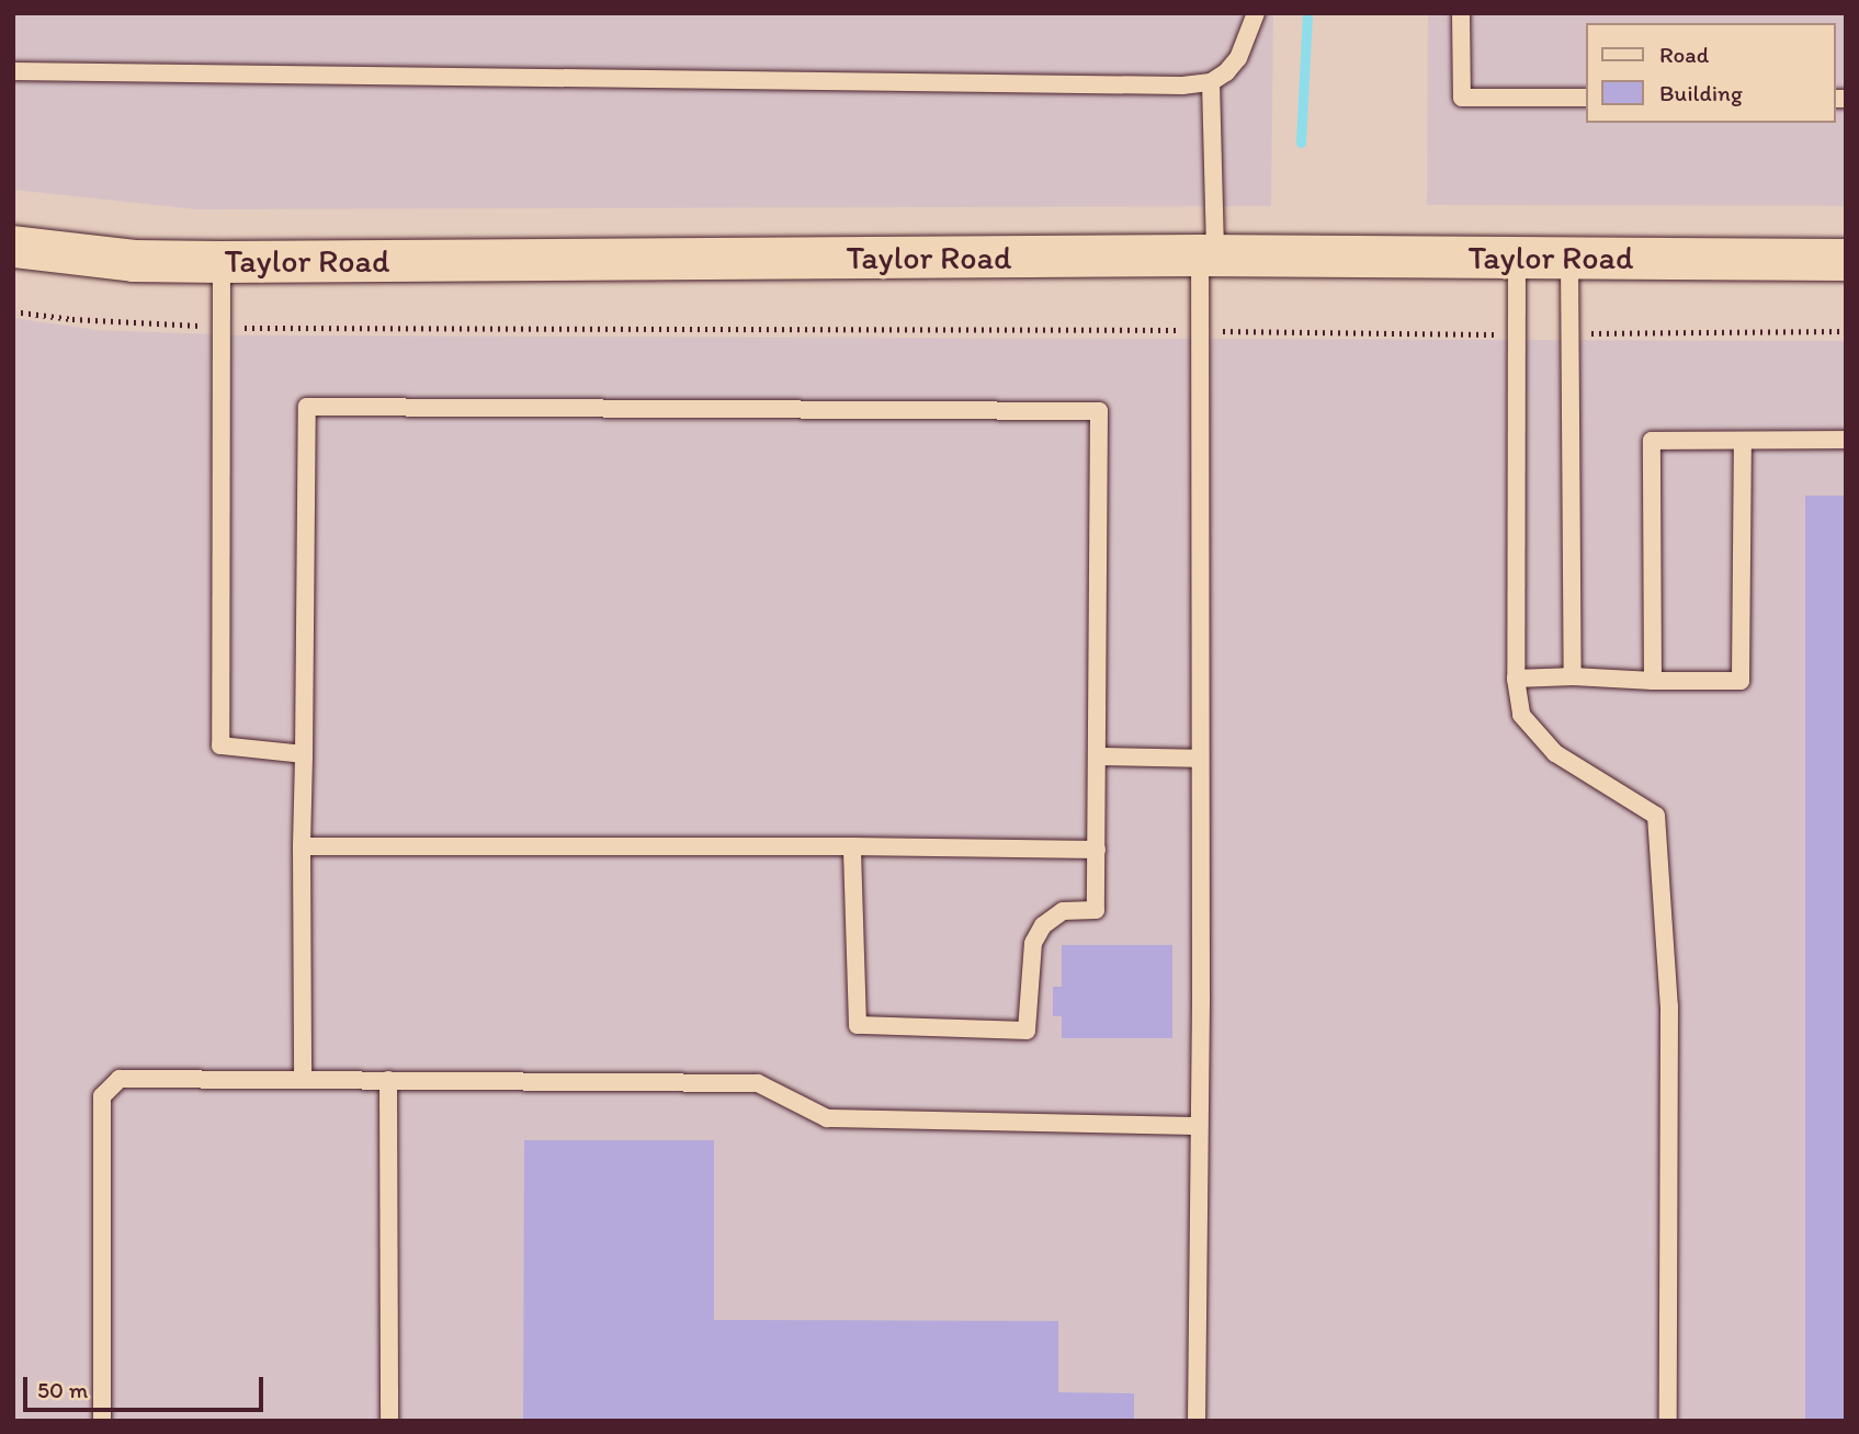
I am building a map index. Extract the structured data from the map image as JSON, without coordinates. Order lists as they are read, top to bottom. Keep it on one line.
{"streets":{"street":["Taylor Road"]},"legend":["Road","Building"],"scale_bar":"50 m"}
